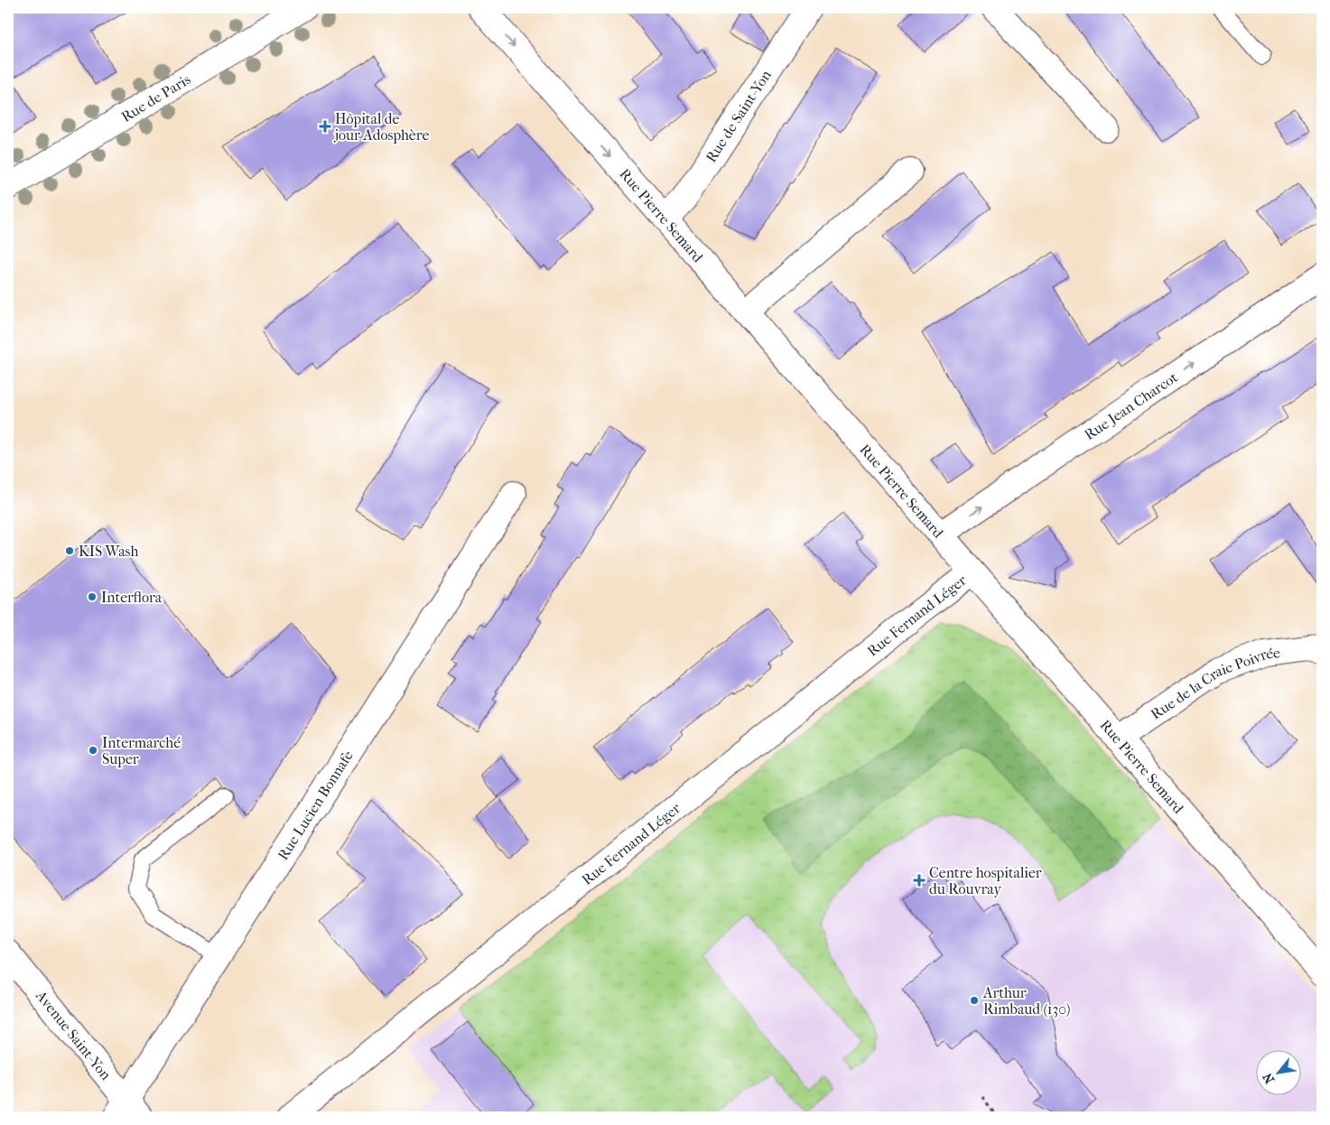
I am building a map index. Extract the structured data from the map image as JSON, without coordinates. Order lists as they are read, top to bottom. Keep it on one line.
{"streets":{"street":["Rue de Paris","Rue de Saint-Yon","Rue Pierre Semard","Rue Jean Charcot","Rue Fernand Léger","Rue de la Craie Poivrée","Rue Lucien Bonnafe","Avenue Saint-Yon"]},"crossings":[["Rue de Saint-Yon","Rue Pierre Semard"],["Rue Pierre Semard","Rue Jean Charcot"],["Rue Pierre Semard","Rue Fernand Léger"],["Rue Pierre Semard","Rue de la Craie Poivrée"],["Rue Lucien Bonnafe","Avenue Saint-Yon"]],"one_way":["Rue Jean Charcot"],"places":{"health":["Hôpital de jour Adosphère","Centre hospitalier du Rouvray"],"other":["KIS Wash","Interflora","Intermarché Super","Arthur Rimbaud (130)"]},"north":"bottom left"}
